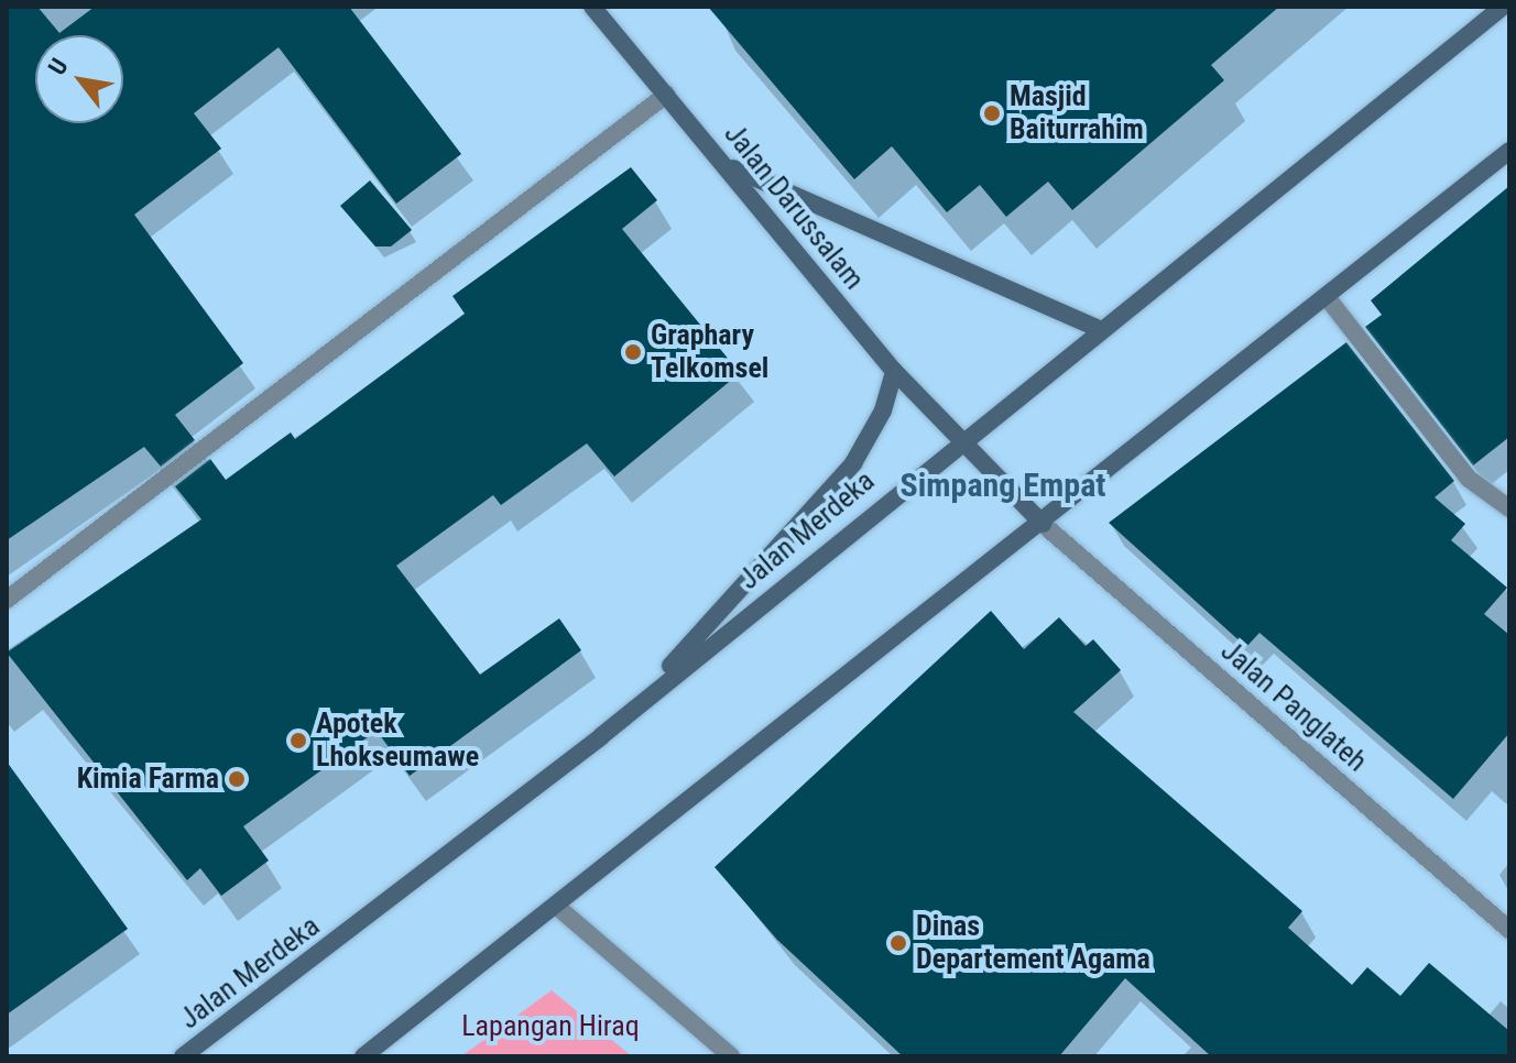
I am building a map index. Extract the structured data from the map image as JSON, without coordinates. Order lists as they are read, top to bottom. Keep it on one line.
{"streets":{"main road":["Jalan Darussalam","Jalan Merdeka"],"street":["Jalan Panglateh"]},"crossings":[["Jalan Darussalam","Jalan Merdeka"],["Jalan Darussalam","Jalan Panglateh"]],"districts":["Simpang Empat"],"parks":["Lapangan Hiraq"],"places":["Masjid Baiturrahim","Graphary Telkomsel","Apotek Lhokseumawe","Kimia Farma","Dinas Departement Agama"],"north":"top left"}
